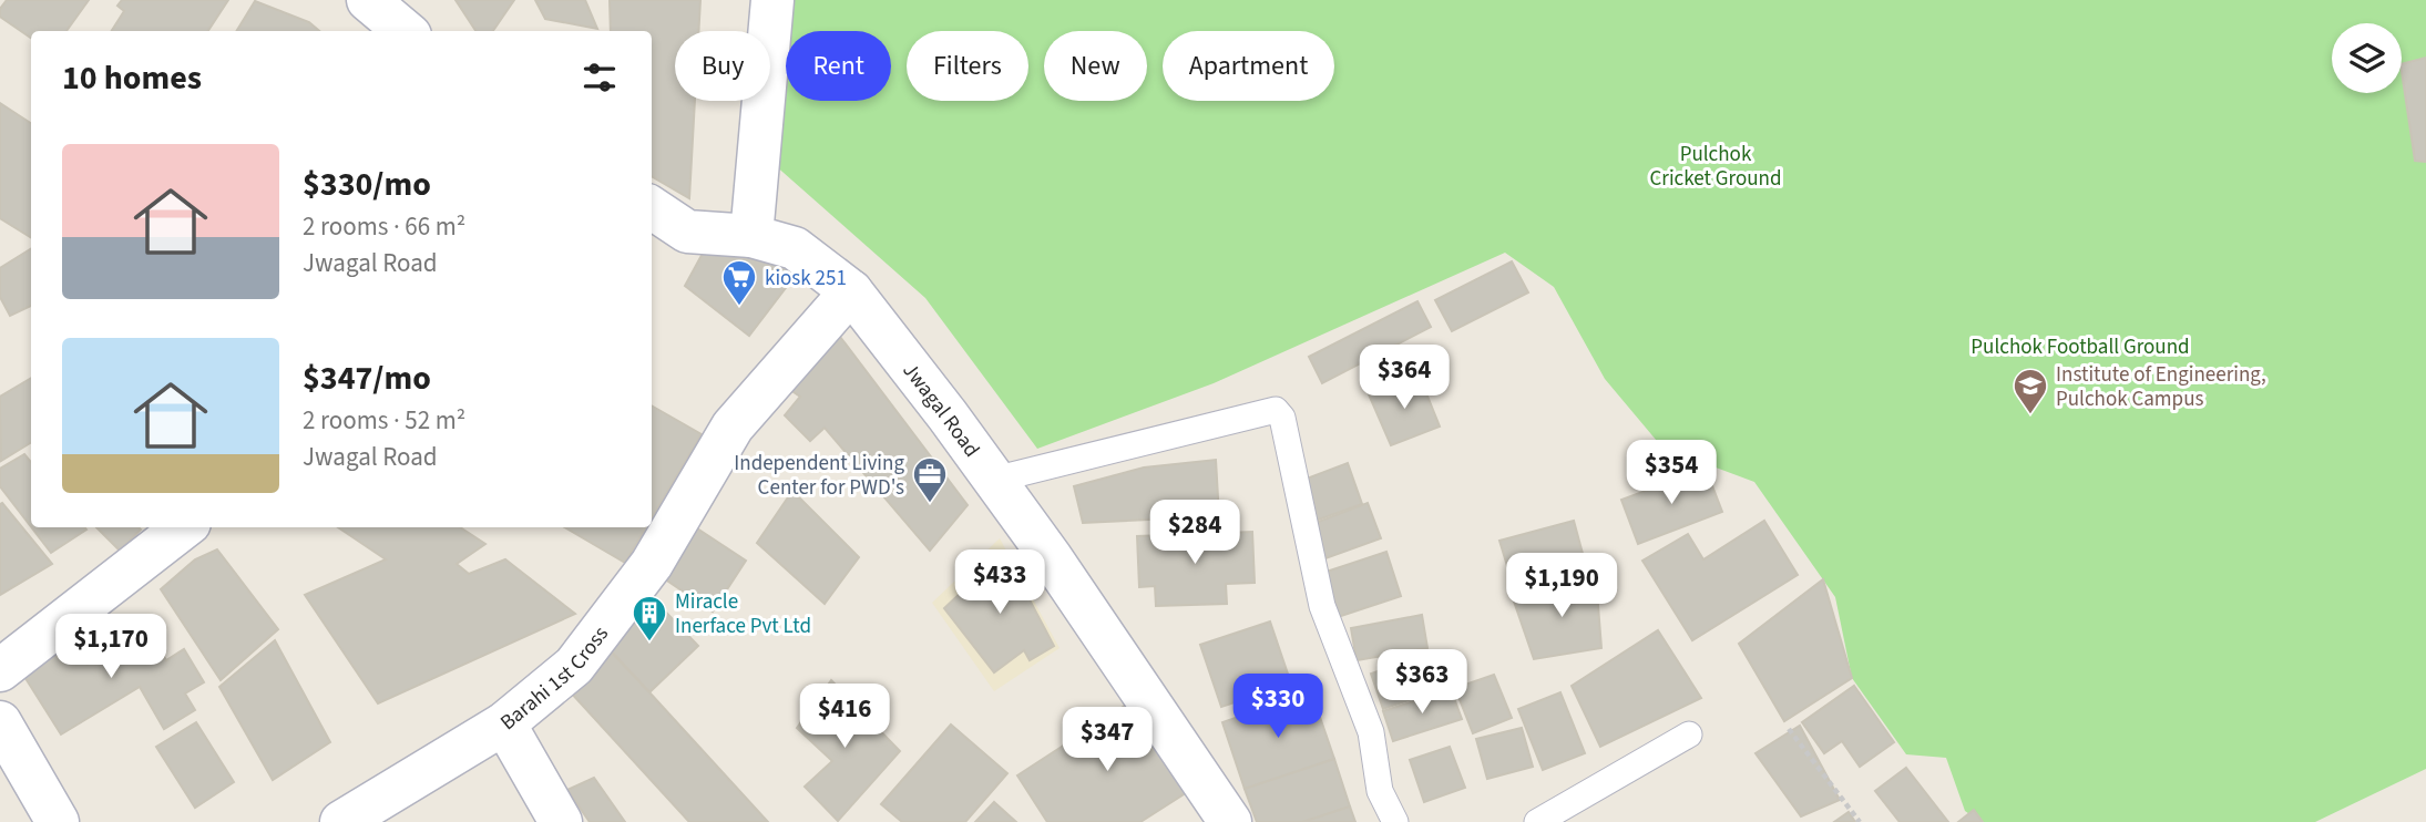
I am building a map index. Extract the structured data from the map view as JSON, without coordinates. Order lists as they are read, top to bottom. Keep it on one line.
{"streets":{"street":["Jwagal Road","Barahi 1st Cross"]},"crossings":[["Jwagal Road","Barahi 1st Cross"]],"parks":["Pulchok Cricket Ground","Pulchok Football Ground"],"places":{"supermarket":["kiosk 251"],"school or university":["Institute of Engineering, Pulchok Campus"],"office":["Independent Living Center for PWD's"],"building":["Miracle Inerface Pvt Ltd"]},"page":{"chip":["Buy","Rent","Filters","New","Apartment"],"heading":"10 homes","list":[{"name":"$330/mo","note":"2 rooms · 66 m² · Jwagal Road"},{"name":"$347/mo","note":"2 rooms · 52 m² · Jwagal Road"}],"price":["$364","$354","$284","$433","$1,190","$1,170","$363","$330","$416","$347"]}}
